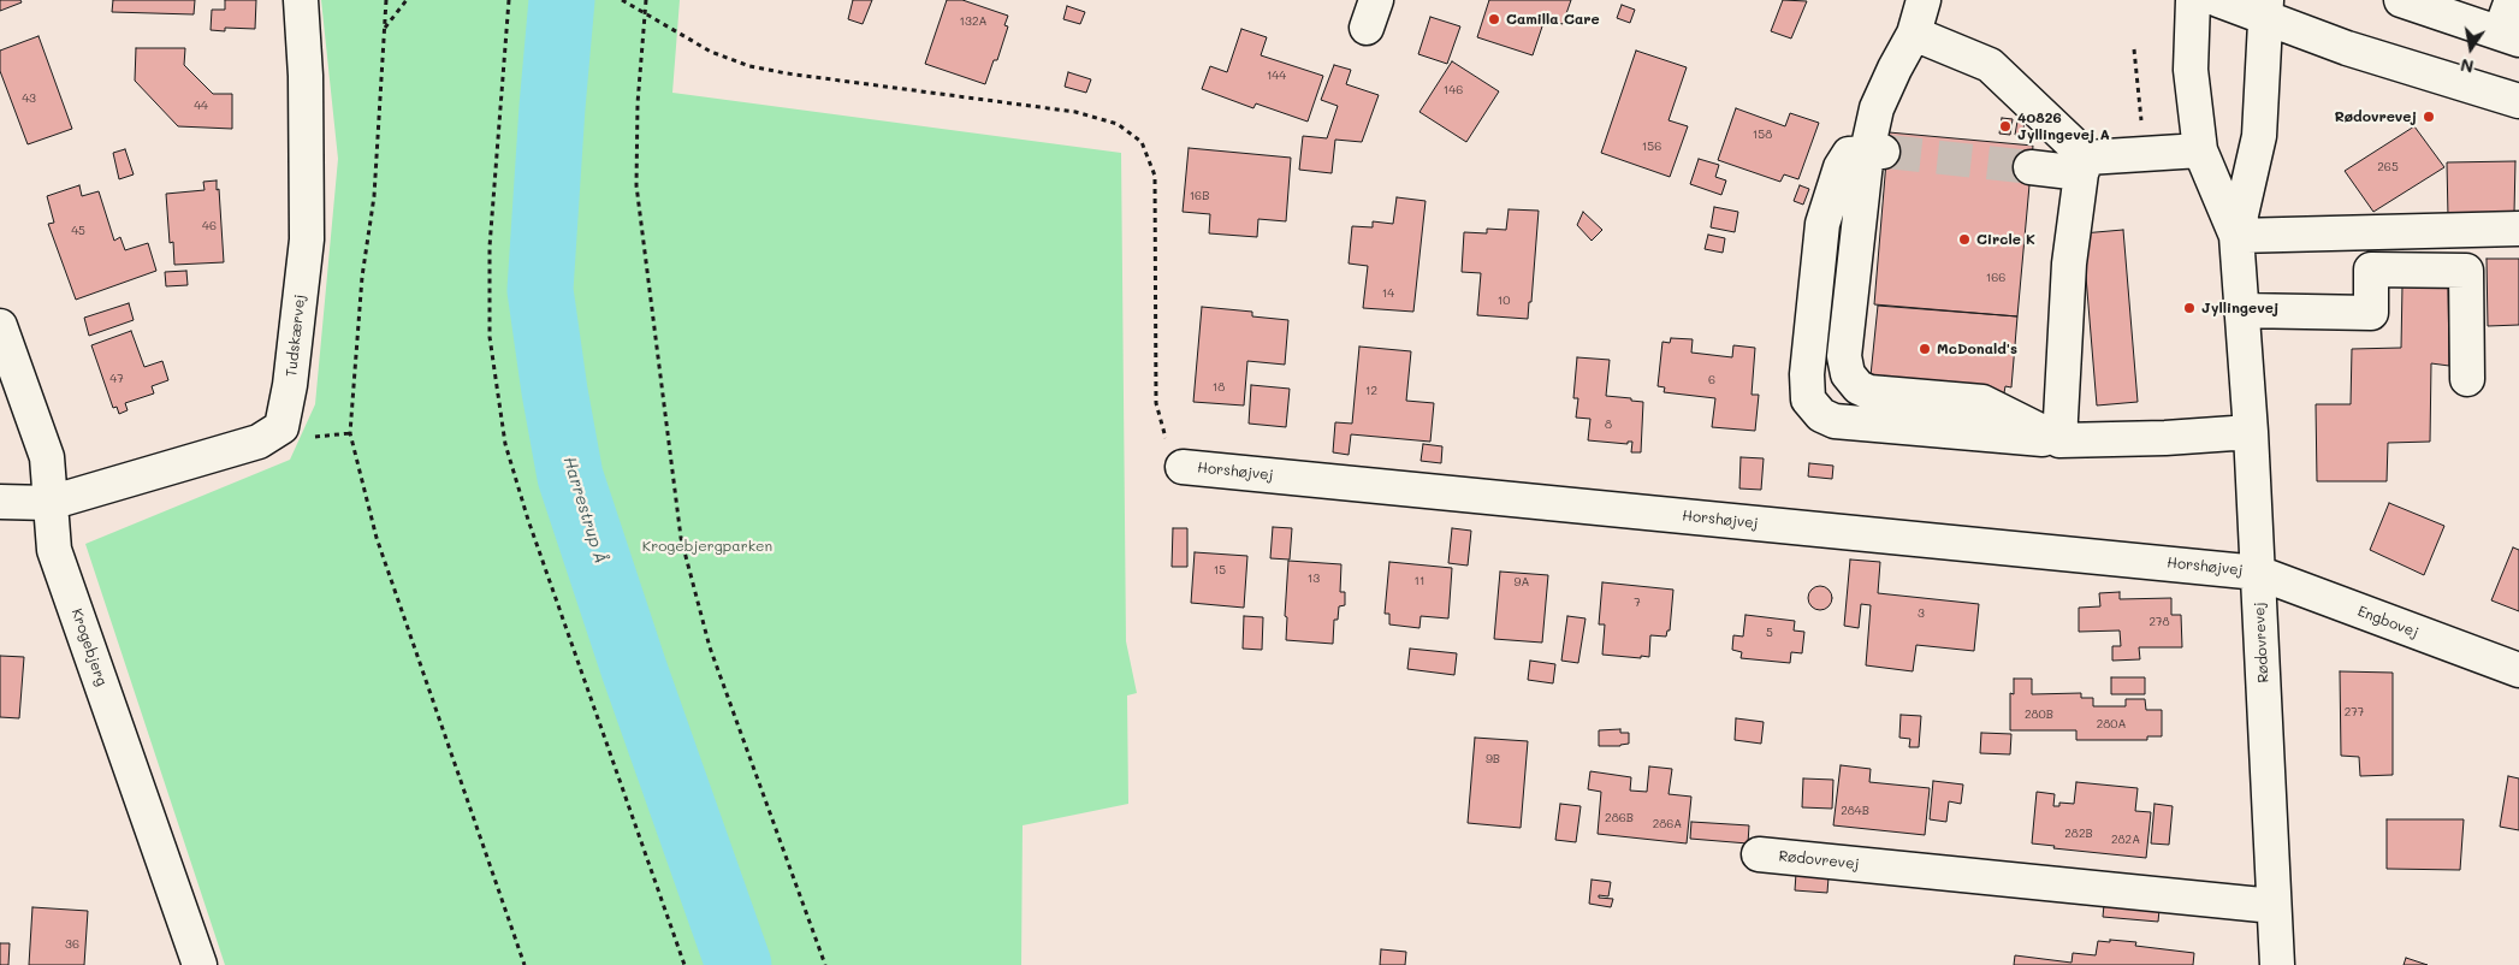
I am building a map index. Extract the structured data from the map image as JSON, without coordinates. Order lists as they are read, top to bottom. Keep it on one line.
{"streets":{"street":["Tudskærvej","Horshøjvej","Engbovej","Rødovrevej","Krogebjerg"]},"crossings":[["Tudskærvej","Krogebjerg"],["Horshøjvej","Engbovej"],["Horshøjvej","Rødovrevej"],["Engbovej","Rødovrevej"]],"water":["Harrestrup Å"],"parks":["Krogebjergparken"],"places":["Camilla Care","Rødovrevej","40826 Jyllingevej A","Circle K","Jyllingevej","McDonald's"],"house_numbers":["132A","144","146","43","44","158","156","265","16B","46","45","166","14","10","47","6","18","12","8","15","13","11","9A","7","3","278","5","277","280B","280A","9B","284B","286B","286A","282B","282A","36"],"north":"bottom"}
